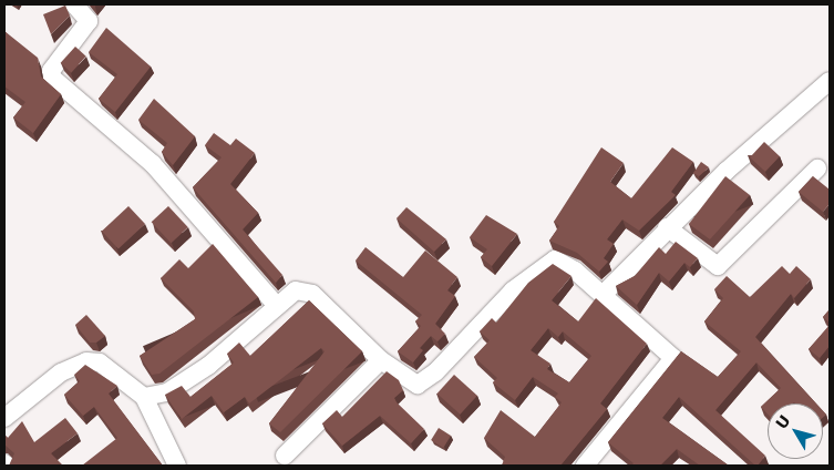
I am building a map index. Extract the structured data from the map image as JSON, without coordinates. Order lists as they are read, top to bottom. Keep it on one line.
{"north":"top left"}
